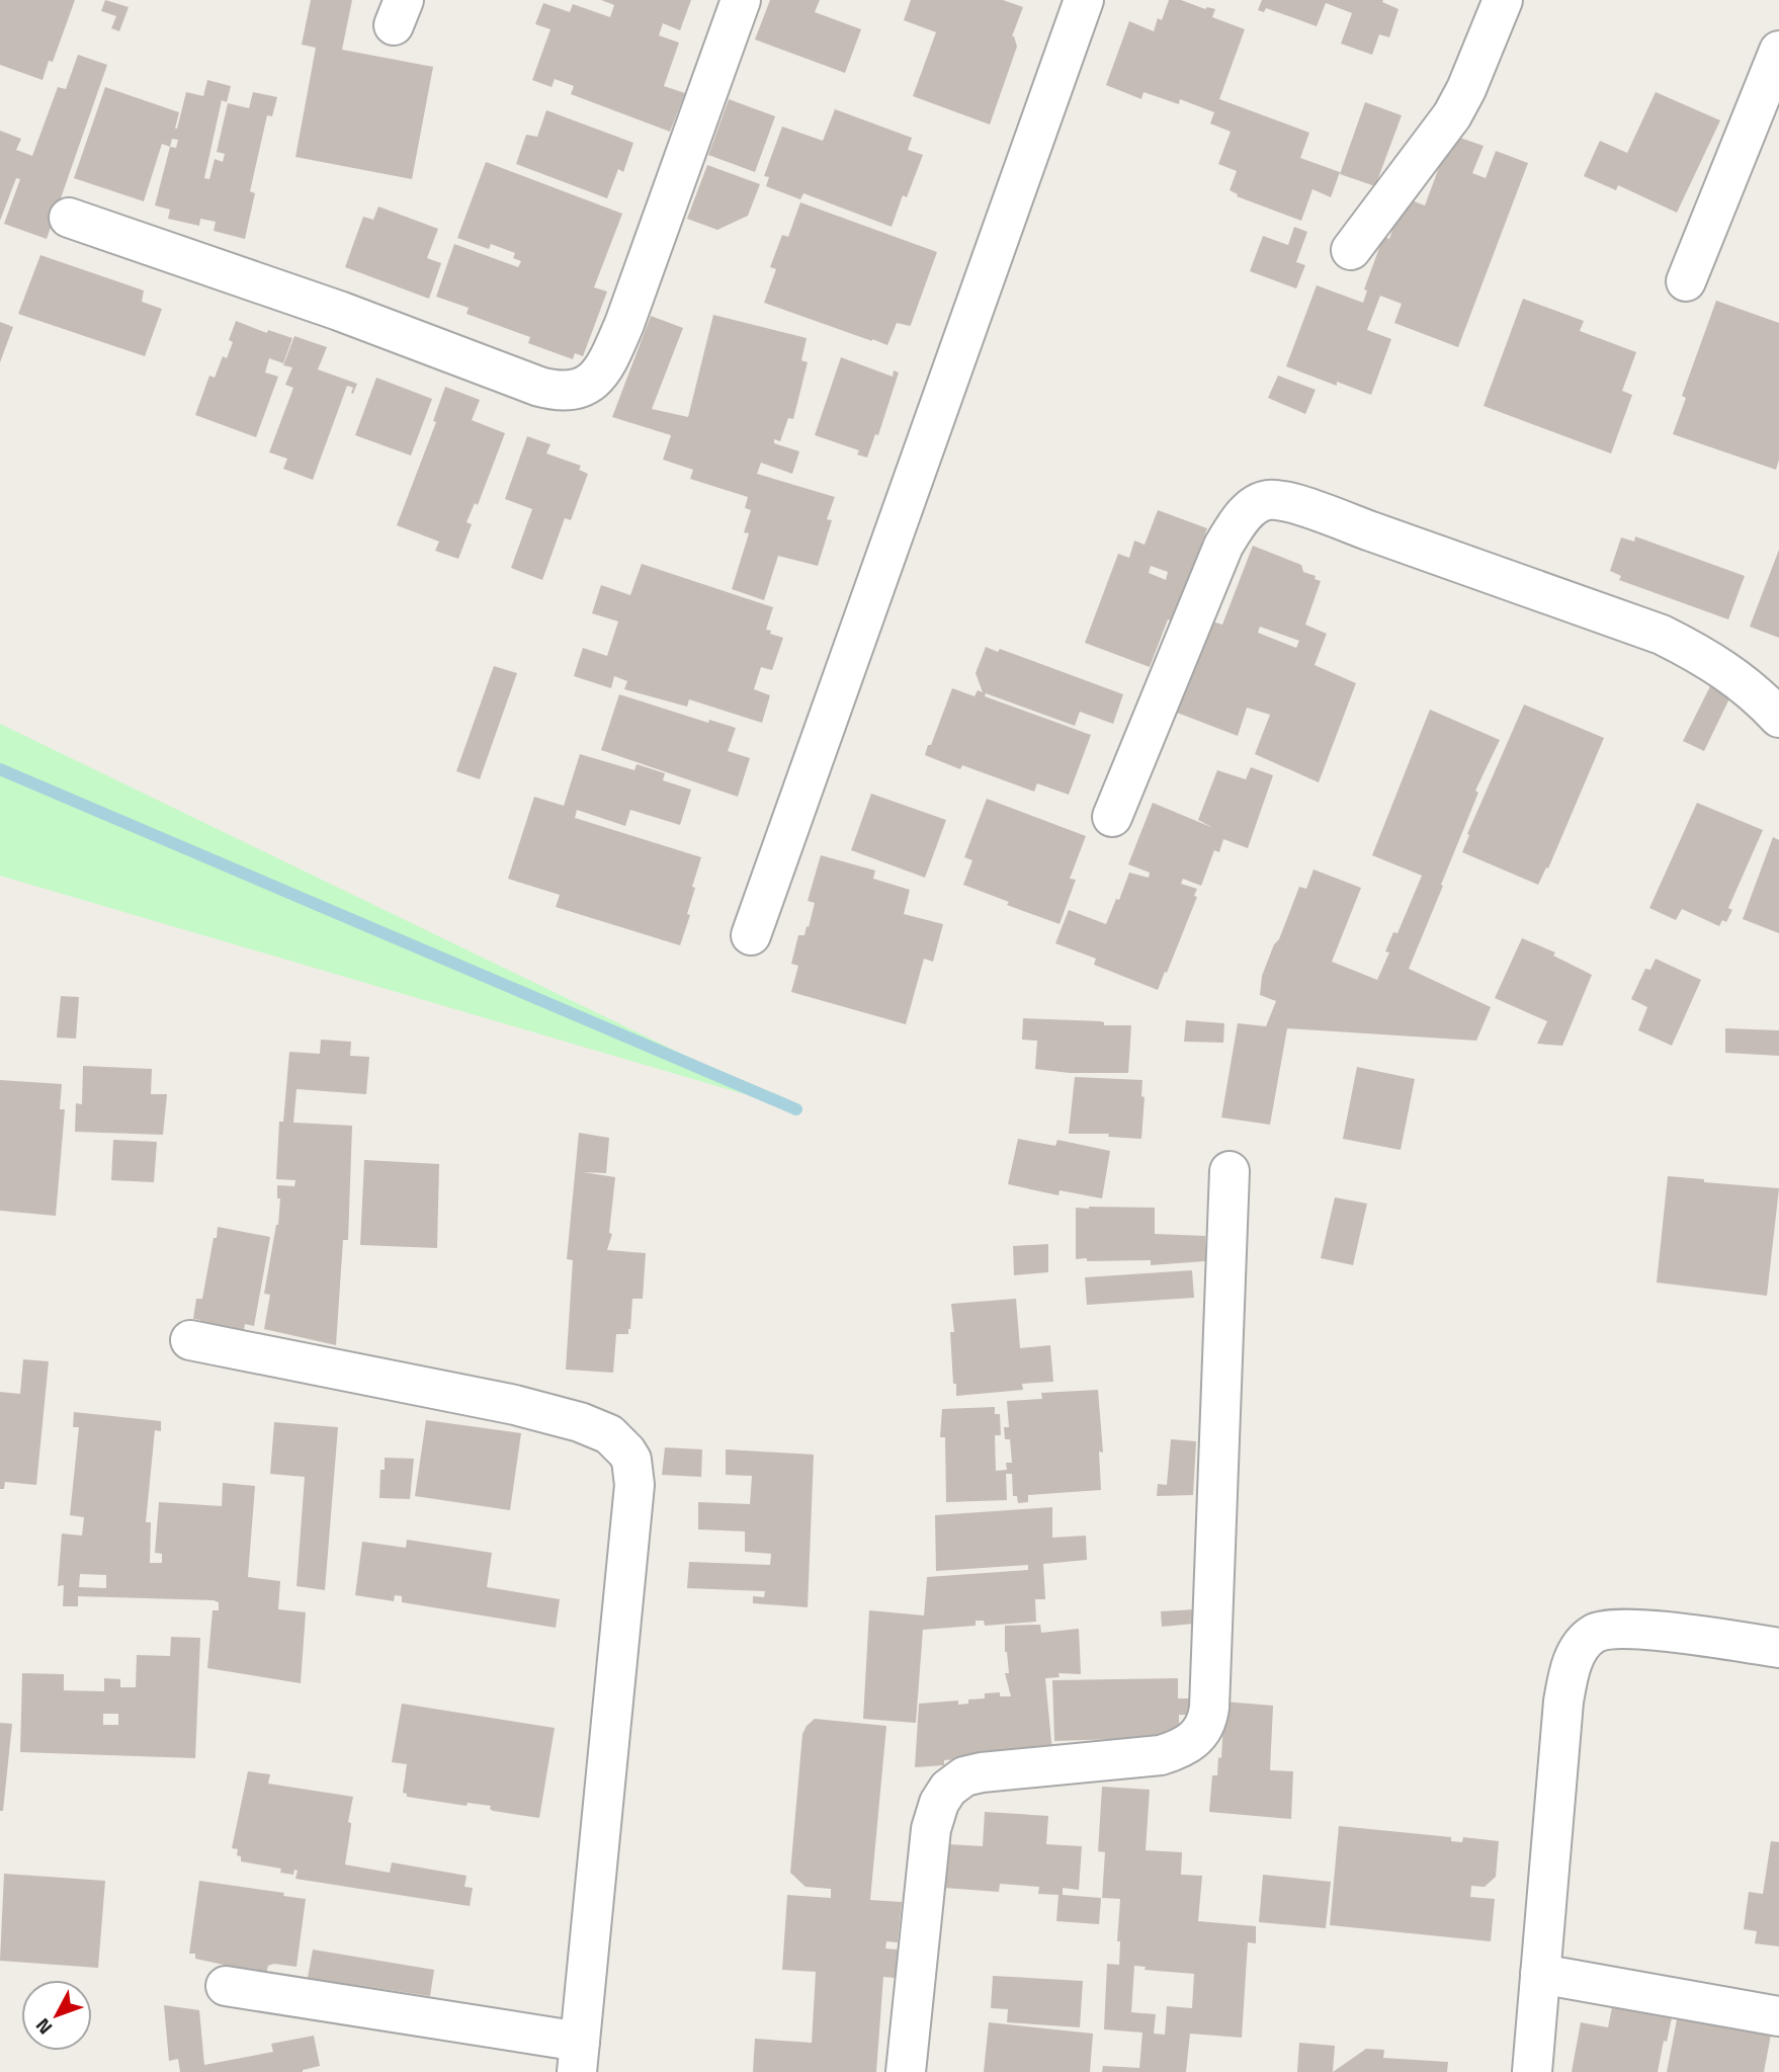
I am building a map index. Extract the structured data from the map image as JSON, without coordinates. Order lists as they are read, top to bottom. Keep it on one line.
{"north":"bottom left"}
